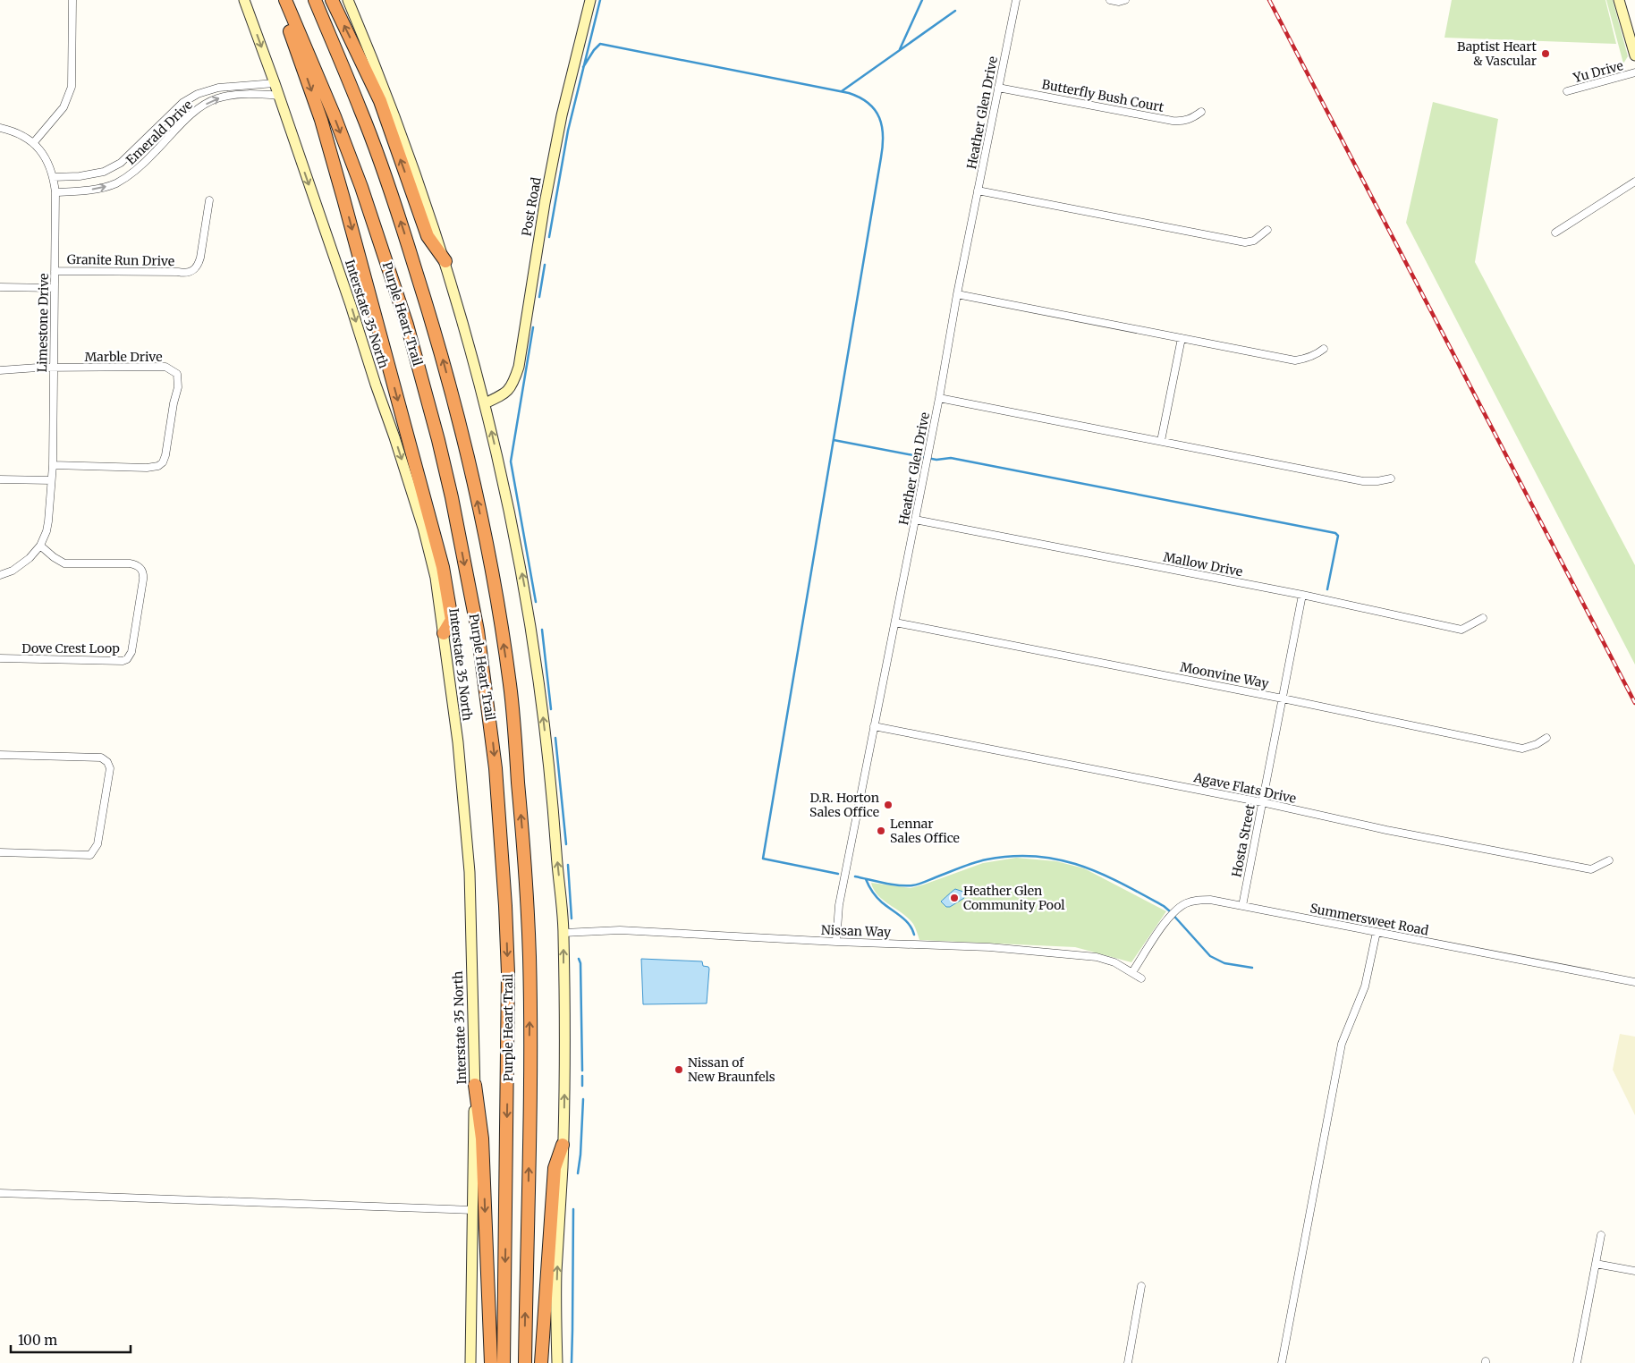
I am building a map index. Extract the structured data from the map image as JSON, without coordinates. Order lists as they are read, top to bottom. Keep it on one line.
{"streets":{"highway":["Purple Heart Trail"],"main road":["Post Road","Interstate 35 North"],"street":["Yu Drive","Butterfly Bush Court","Heather Glen Drive","Emerald Drive","Granite Run Drive","Limestone Drive","Marble Drive","Mallow Drive","Dove Crest Loop","Moonvine Way","Agave Flats Drive","Hosta Street","Summersweet Road","Nissan Way"]},"crossings":[["Butterfly Bush Court","Heather Glen Drive"],["Heather Glen Drive","Mallow Drive"],["Heather Glen Drive","Moonvine Way"],["Heather Glen Drive","Agave Flats Drive"],["Heather Glen Drive","Nissan Way"],["Emerald Drive","Interstate 35 North"],["Emerald Drive","Limestone Drive"],["Granite Run Drive","Limestone Drive"],["Limestone Drive","Marble Drive"],["Limestone Drive","Dove Crest Loop"],["Mallow Drive","Hosta Street"],["Moonvine Way","Hosta Street"],["Agave Flats Drive","Hosta Street"],["Hosta Street","Summersweet Road"],["Summersweet Road","Nissan Way"]],"one_way":["Interstate 35 North"],"places":["Baptist Heart & Vascular","D.R. Horton Sales Office","Lennar Sales Office","Heather Glen Community Pool","Nissan of New Braunfels"],"scale_bar":"100 m"}
